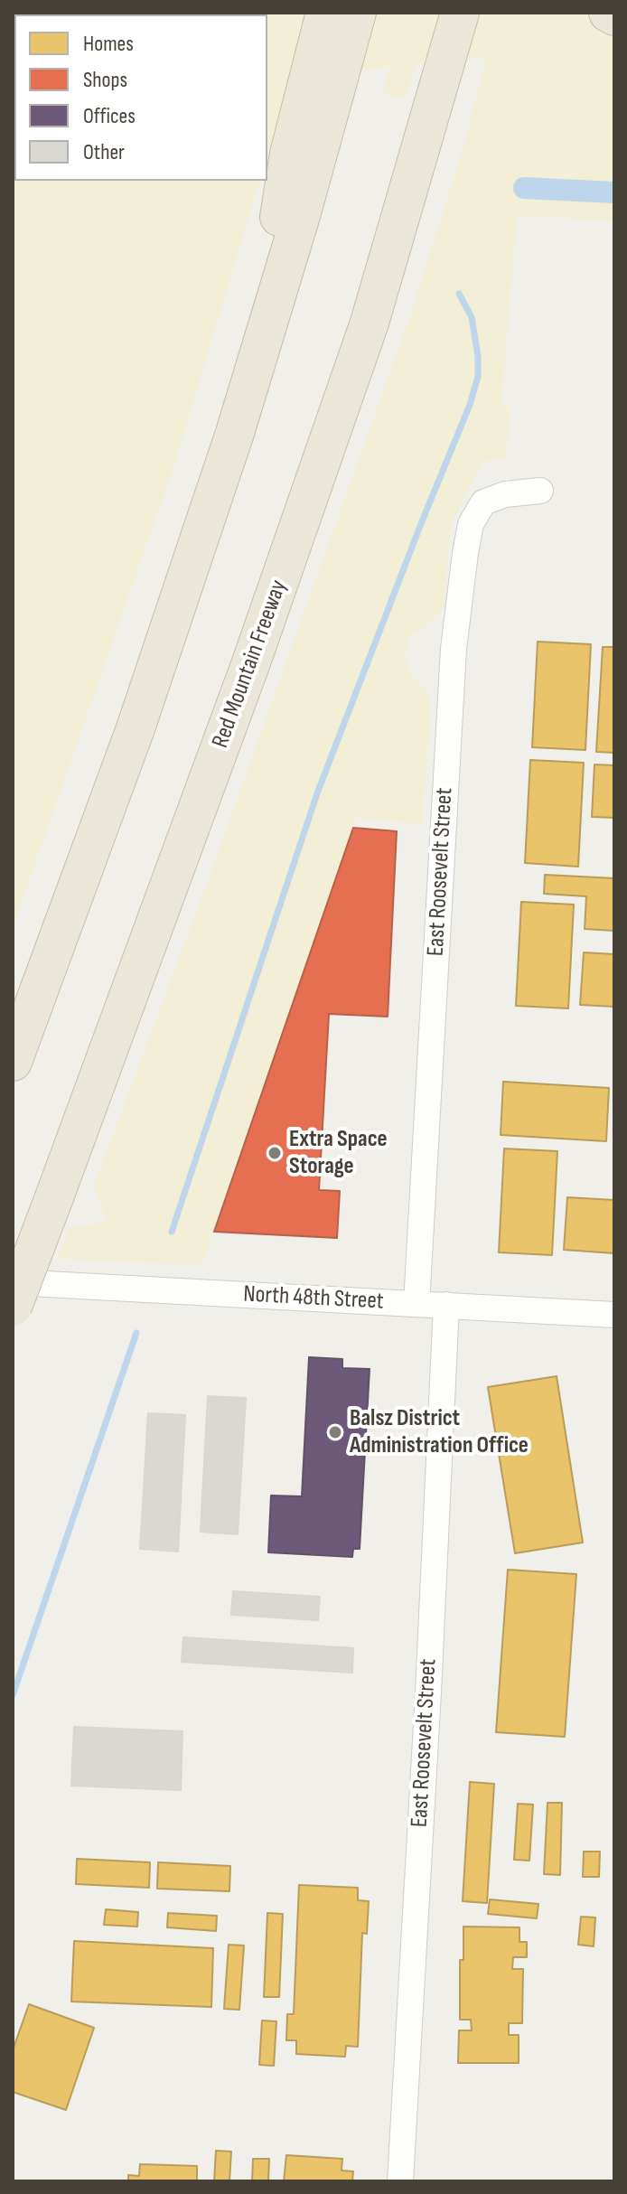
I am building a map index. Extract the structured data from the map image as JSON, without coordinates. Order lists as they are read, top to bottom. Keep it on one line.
{"streets":{"highway":["Red Mountain Freeway"],"street":["East Roosevelt Street","North 48th Street"]},"crossings":[["East Roosevelt Street","North 48th Street"]],"places":["Extra Space Storage","Balsz District Administration Office"],"legend":["Homes","Shops","Offices","Other"]}
